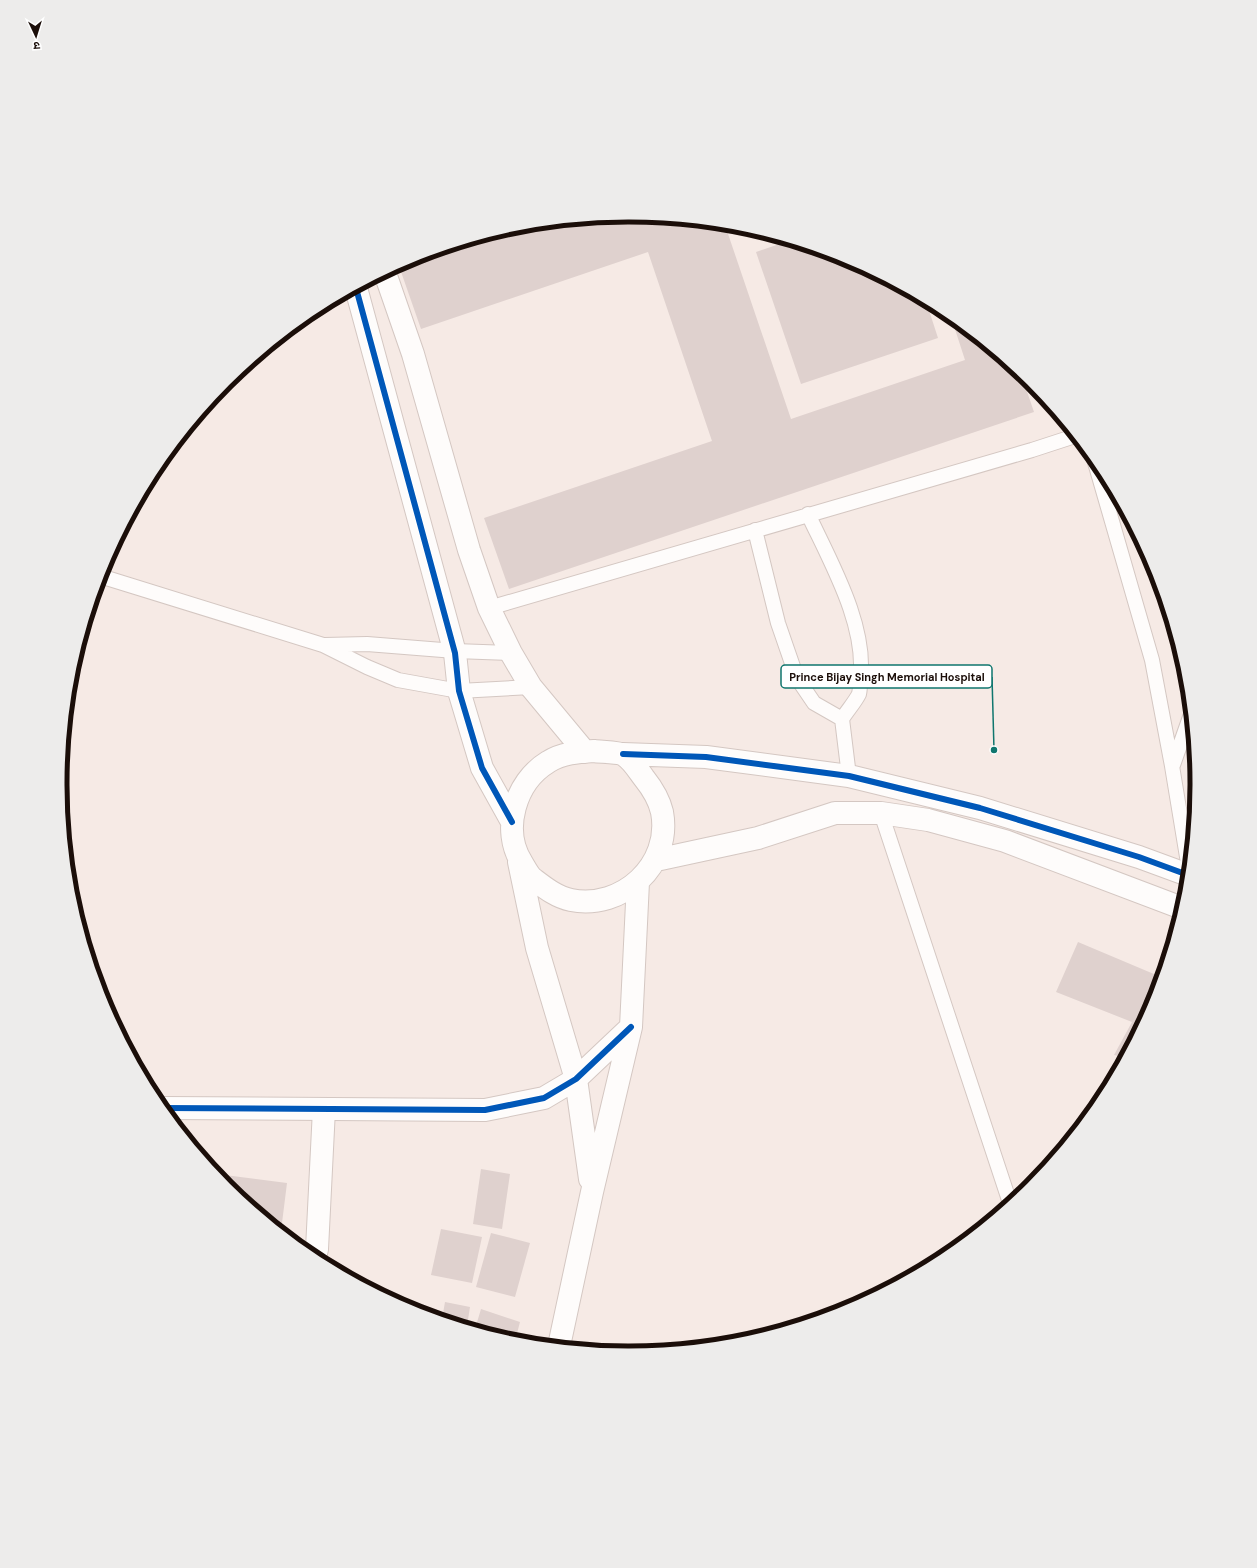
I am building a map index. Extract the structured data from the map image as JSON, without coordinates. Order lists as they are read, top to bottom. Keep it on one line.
{"places":["Prince Bijay Singh Memorial Hospital"],"north":"bottom"}
